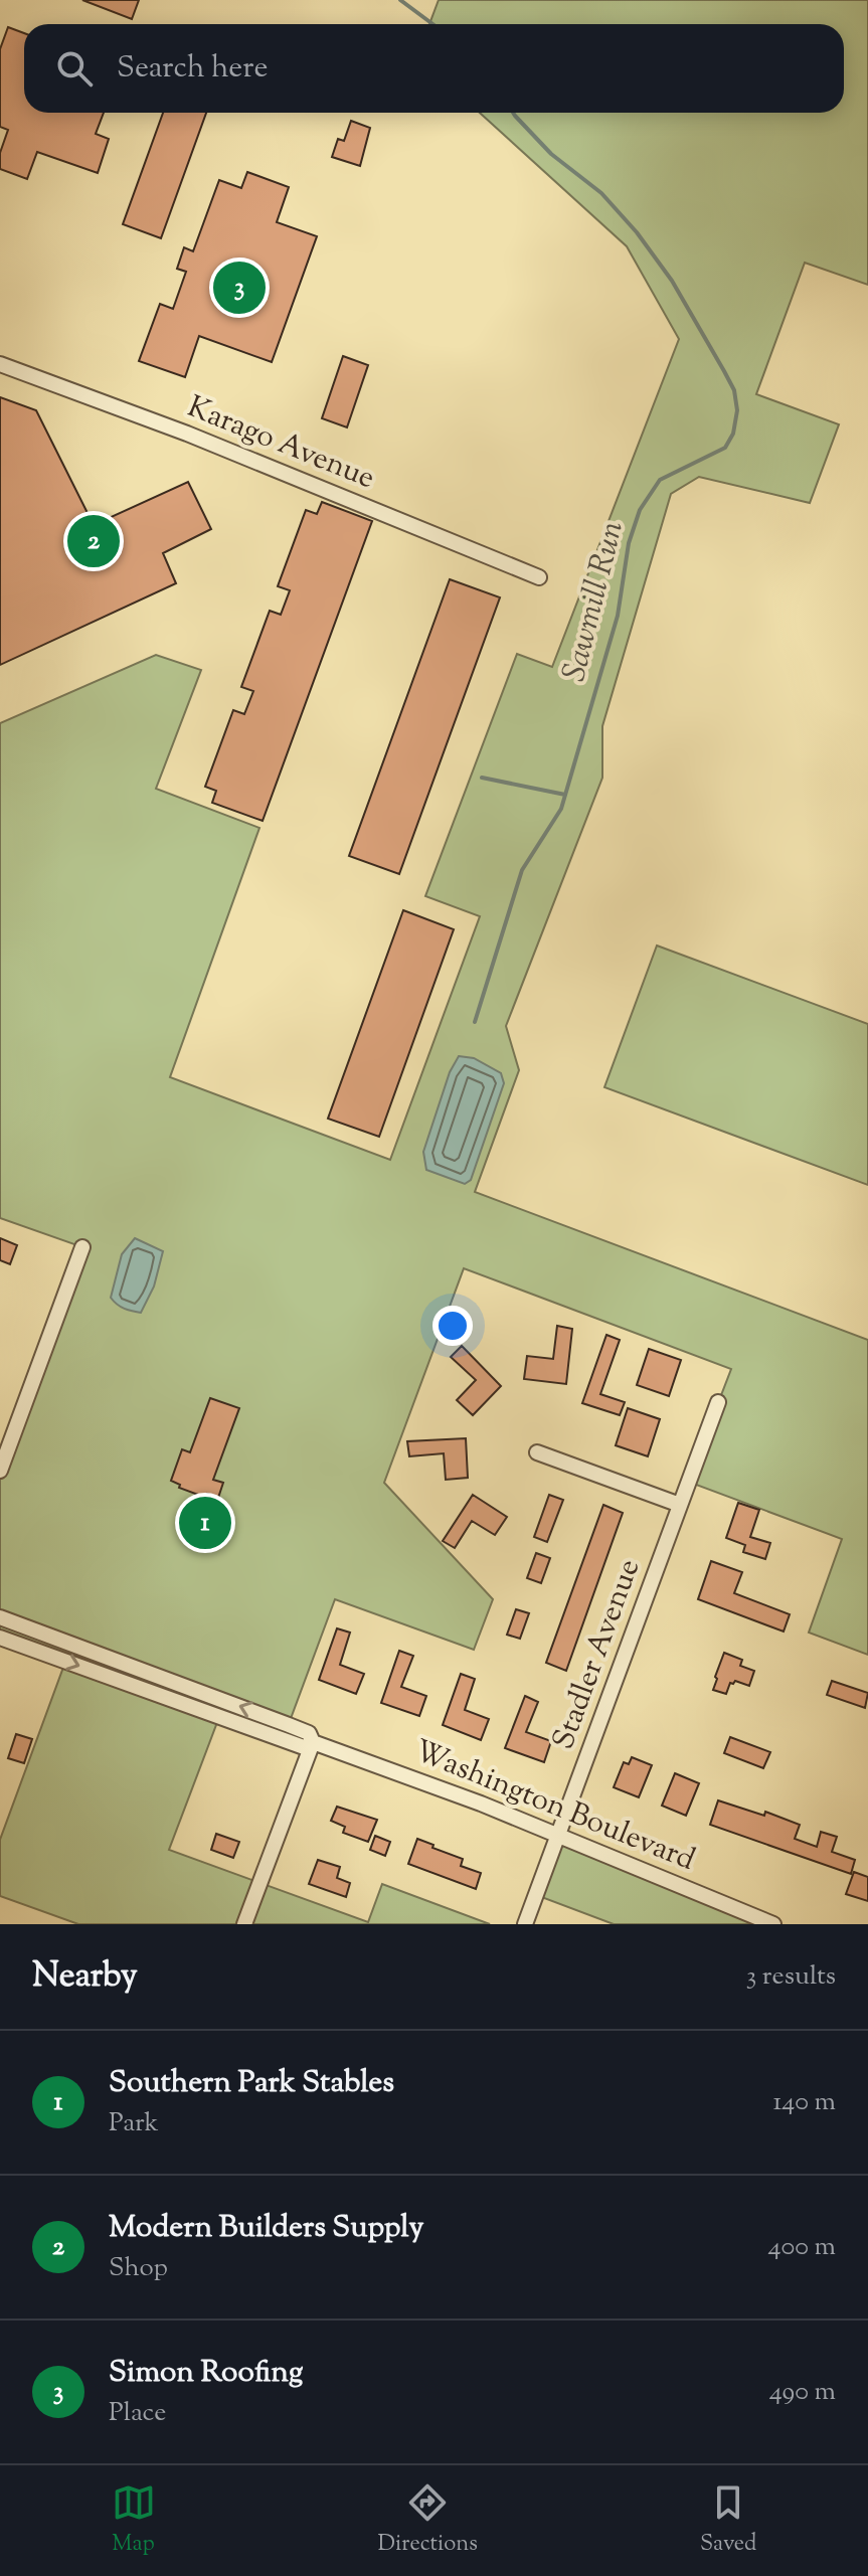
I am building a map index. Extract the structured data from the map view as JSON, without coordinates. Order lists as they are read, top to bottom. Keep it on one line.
{"streets":{"street":["Karago Avenue","Stadler Avenue","Washington Boulevard"]},"crossings":[["Stadler Avenue","Washington Boulevard"]],"water":["Sawmill Run"],"page":{"search":"Search here","pins":["3","2","1"],"heading":["Nearby","3 results"],"list":[{"mark":"1","name":"Southern Park Stables","note":"Park","value":"140 m"},{"mark":"2","name":"Modern Builders Supply","note":"Shop","value":"400 m"},{"mark":"3","name":"Simon Roofing","note":"Place","value":"490 m"}],"nav":["Map","Directions","Saved"]}}
